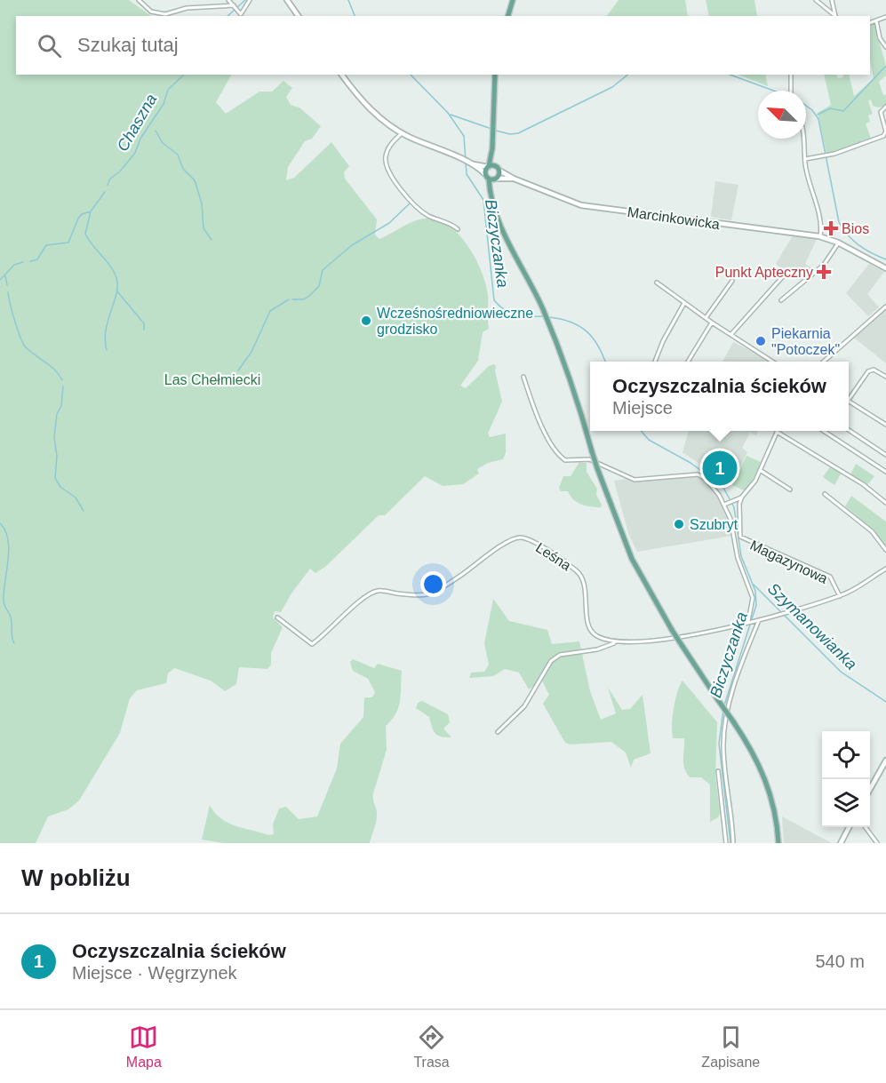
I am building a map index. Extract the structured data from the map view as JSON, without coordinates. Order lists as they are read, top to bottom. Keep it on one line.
{"streets":{"street":["Marcinkowicka","Leśna","Magazynowa"]},"crossings":[["Leśna","Magazynowa"]],"water":["Chaszna","Biczyczanka","Szymanowianka"],"parks":["Las Chełmiecki"],"places":{"health":["Bios","Punkt Apteczny"],"other":["Wcześnośredniowieczne grodzisko","Piekarnia \"Potoczek\"","Szubryt"]},"north":"top left","page":{"search":"Szukaj tutaj","popup":["Oczyszczalnia ścieków","Miejsce"],"pins":"1","heading":"W pobliżu","list":[{"mark":"1","name":"Oczyszczalnia ścieków","note":"Miejsce · Węgrzynek","value":"540 m"}],"nav":["Mapa","Trasa","Zapisane"]}}
